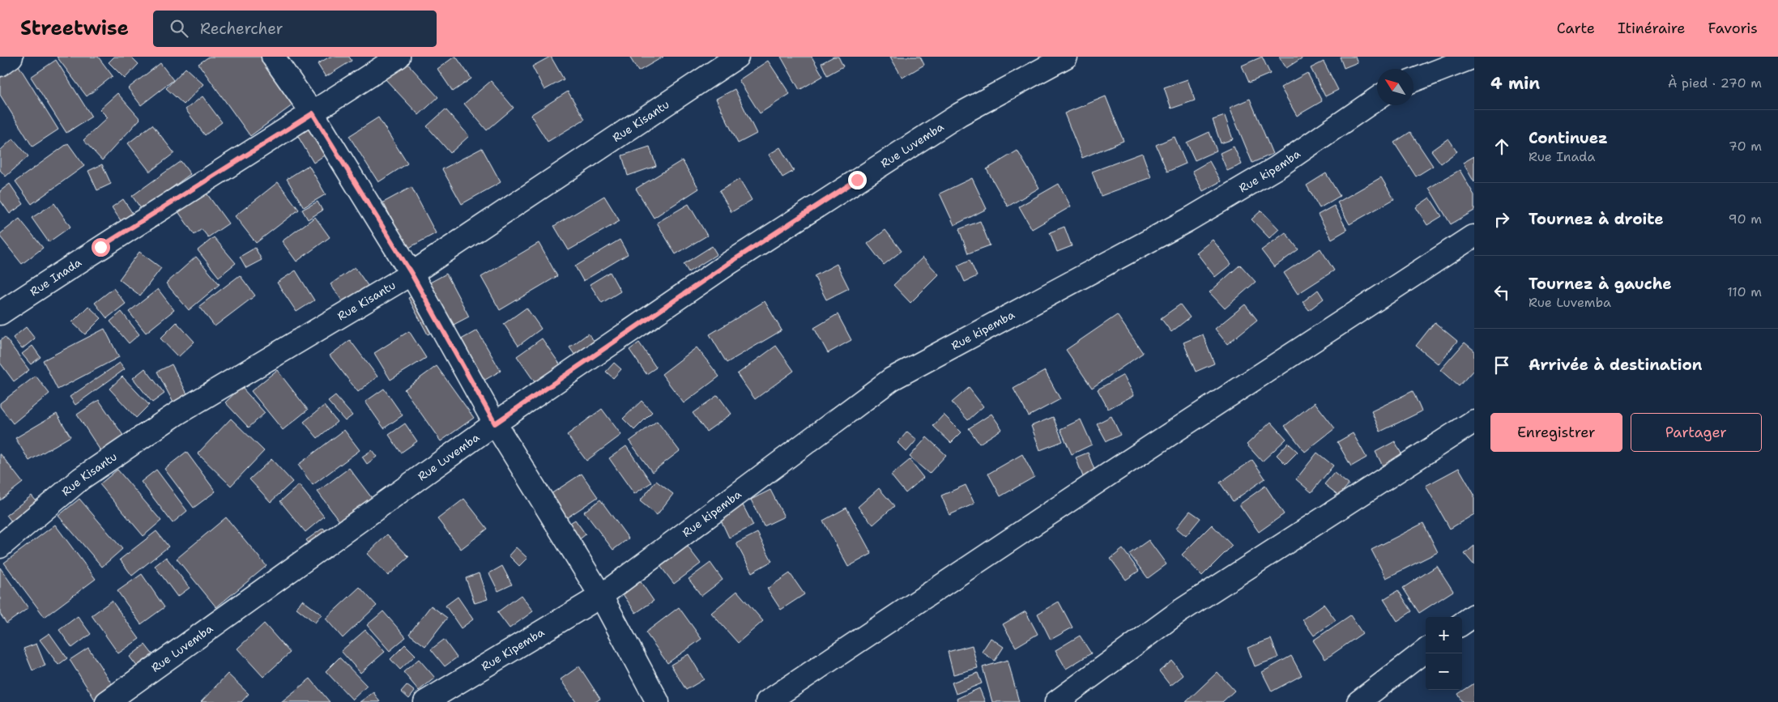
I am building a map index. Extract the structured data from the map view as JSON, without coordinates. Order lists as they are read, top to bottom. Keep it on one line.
{"streets":{"street":["Rue Kisantu","Rue Luvemba","Rue kipemba","Rue Inada","Rue Kipemba"]},"crossings":[["Rue kipemba","Rue Kipemba"]],"north":"top left","page":{"header":"Streetwise","search":"Rechercher","nav":["Carte","Itinéraire","Favoris"],"heading":["4 min","À pied · 270 m"],"list":[["Continuez","Rue Inada","70 m"],["Tournez à droite","90 m"],["Tournez à gauche","Rue Luvemba","110 m"],"Arrivée à destination"],"buttons":["Enregistrer","Partager"],"map_buttons":["+","−"]}}
